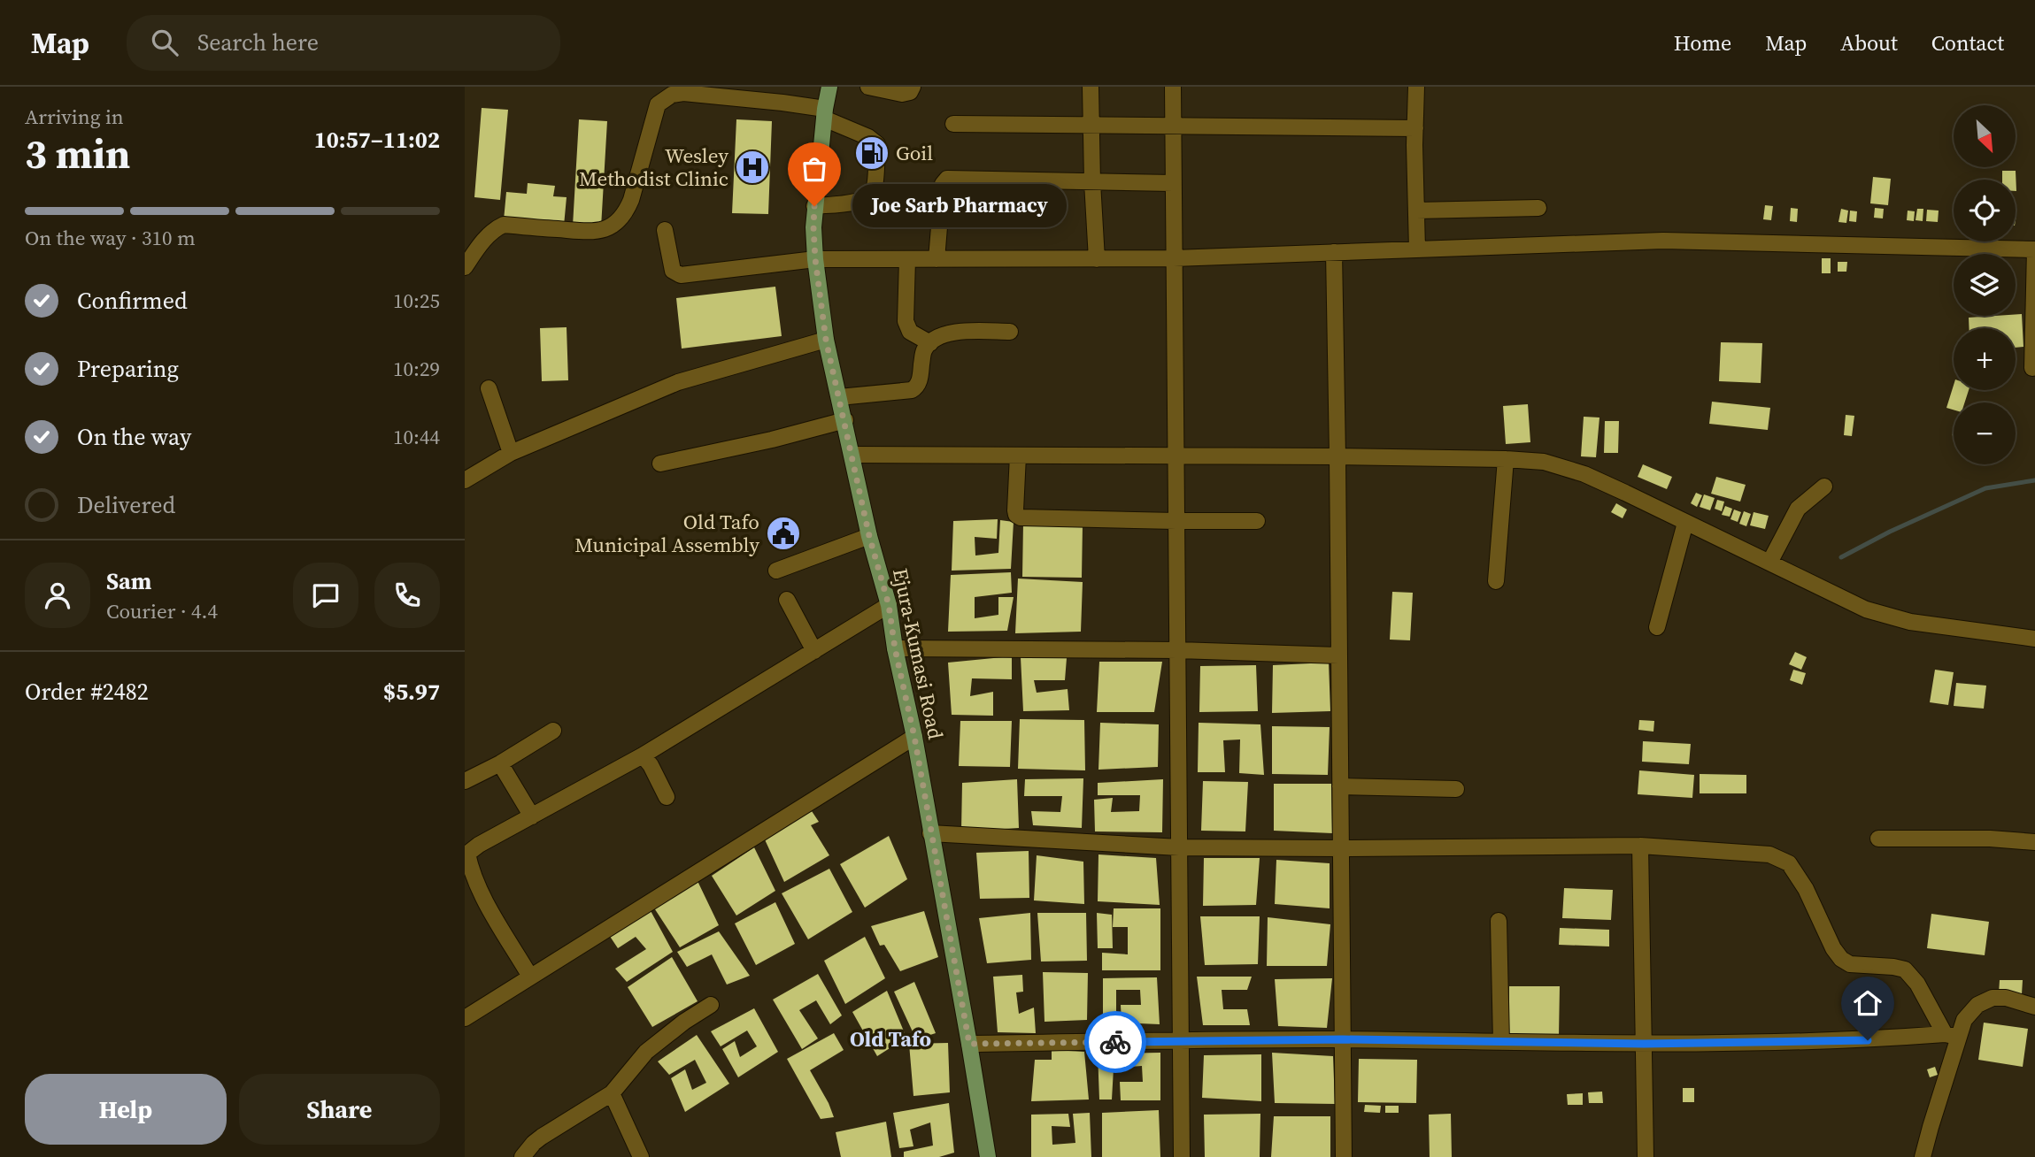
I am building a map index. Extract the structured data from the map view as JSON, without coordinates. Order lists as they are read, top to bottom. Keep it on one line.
{"streets":{"main road":["Ejura-Kumasi Road"]},"districts":["Old Tafo"],"places":{"fuel station":["Goil"],"hospital":["Wesley Methodist Clinic"],"other":["Joe Sarb Pharmacy"],"public building":["Old Tafo Municipal Assembly"]},"north":"bottom right","page":{"header":"Map","search":"Search here","nav":["Home","Map","About","Contact"],"heading":["3 min","Arriving in","10:57–11:02"],"panel":["Sam","Courier · 4.4","Order #2482","$5.97"],"map_buttons":["+","−"],"bubble":"Joe Sarb Pharmacy","bar":"On the way · 310 m","list":[["Confirmed","10:25"],["Preparing","10:29"],["On the way","10:44"],"Delivered"],"buttons":["Help","Share"]}}
